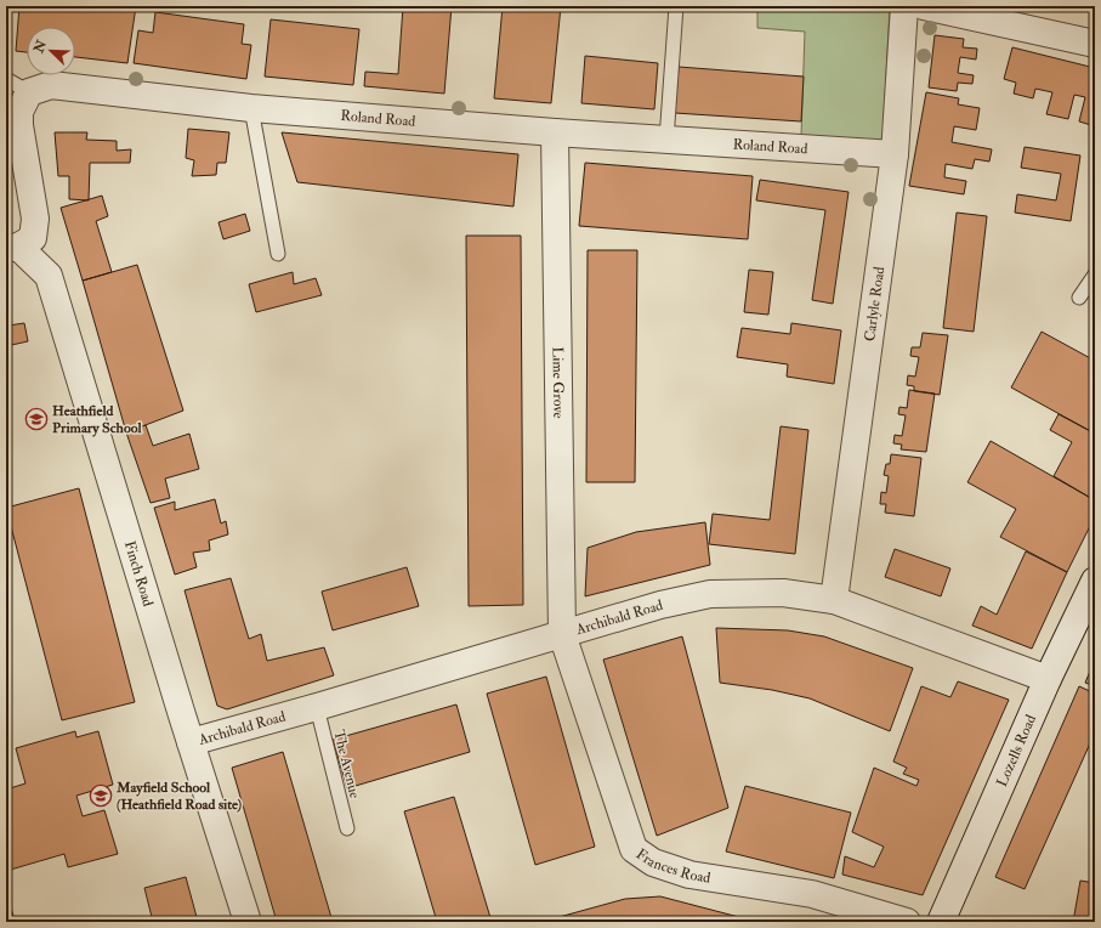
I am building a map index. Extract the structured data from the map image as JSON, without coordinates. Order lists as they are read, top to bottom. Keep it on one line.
{"streets":{"street":["Roland Road","Carlyle Road","Lime Grove","Finch Road","Archibald Road","Lozells Road","Frances Road"],"lane":["The Avenue"]},"crossings":[["Roland Road","Carlyle Road"],["Roland Road","Lime Grove"],["Carlyle Road","Archibald Road"],["Lime Grove","Archibald Road"],["Lime Grove","Frances Road"],["Finch Road","Archibald Road"],["Archibald Road","Lozells Road"],["Archibald Road","The Avenue"],["Archibald Road","Frances Road"]],"places":{"school or university":["Heathfield Primary School","Mayfield School (Heathfield Road site)"]},"north":"top left"}
